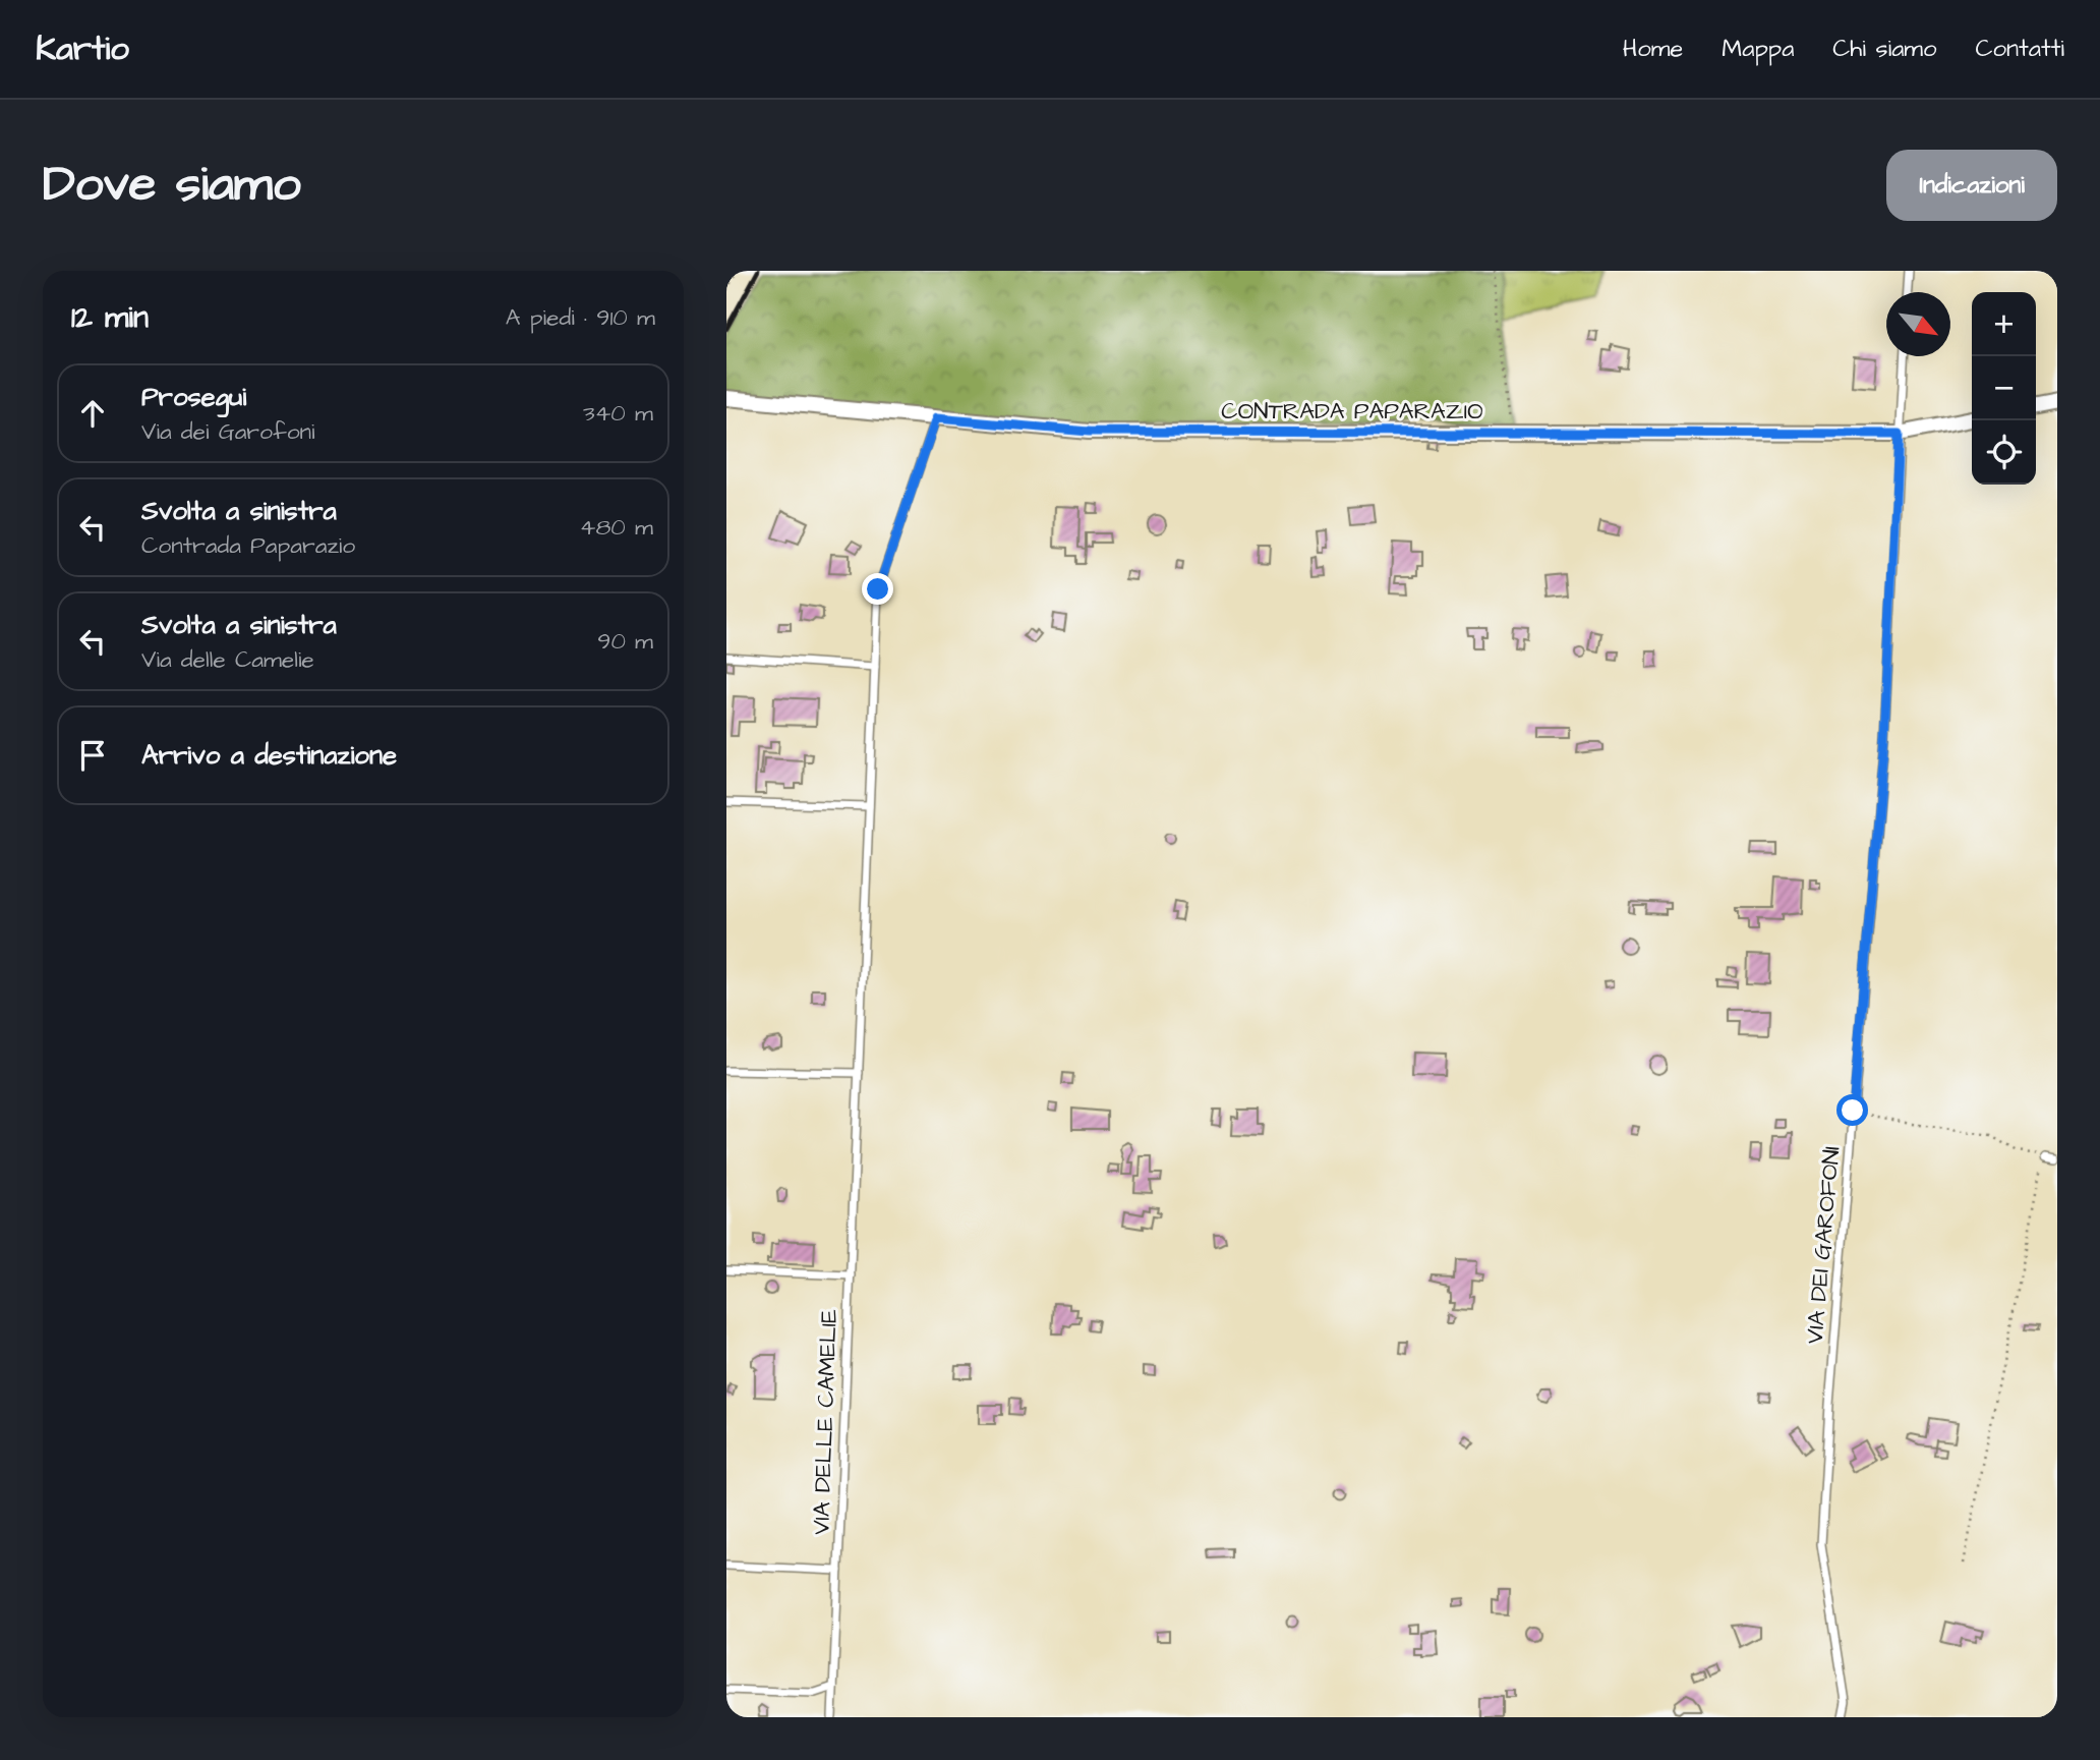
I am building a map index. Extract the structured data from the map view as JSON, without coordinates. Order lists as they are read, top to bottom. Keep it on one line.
{"streets":{"street":["CONTRADA PAPARAZIO"],"lane":["VIA DEI GAROFONI","VIA DELLE CAMELIE"]},"crossings":[["CONTRADA PAPARAZIO","VIA DEI GAROFONI"],["CONTRADA PAPARAZIO","VIA DELLE CAMELIE"]],"north":"bottom right","page":{"header":"Kartio","nav":["Home","Mappa","Chi siamo","Contatti"],"buttons":"Indicazioni","title":"Dove siamo","heading":["12 min","A piedi · 910 m"],"map_buttons":["+","−"],"list":[["Prosegui","Via dei Garofoni","340 m"],["Svolta a sinistra","Contrada Paparazio","480 m"],["Svolta a sinistra","Via delle Camelie","90 m"],"Arrivo a destinazione"]}}
